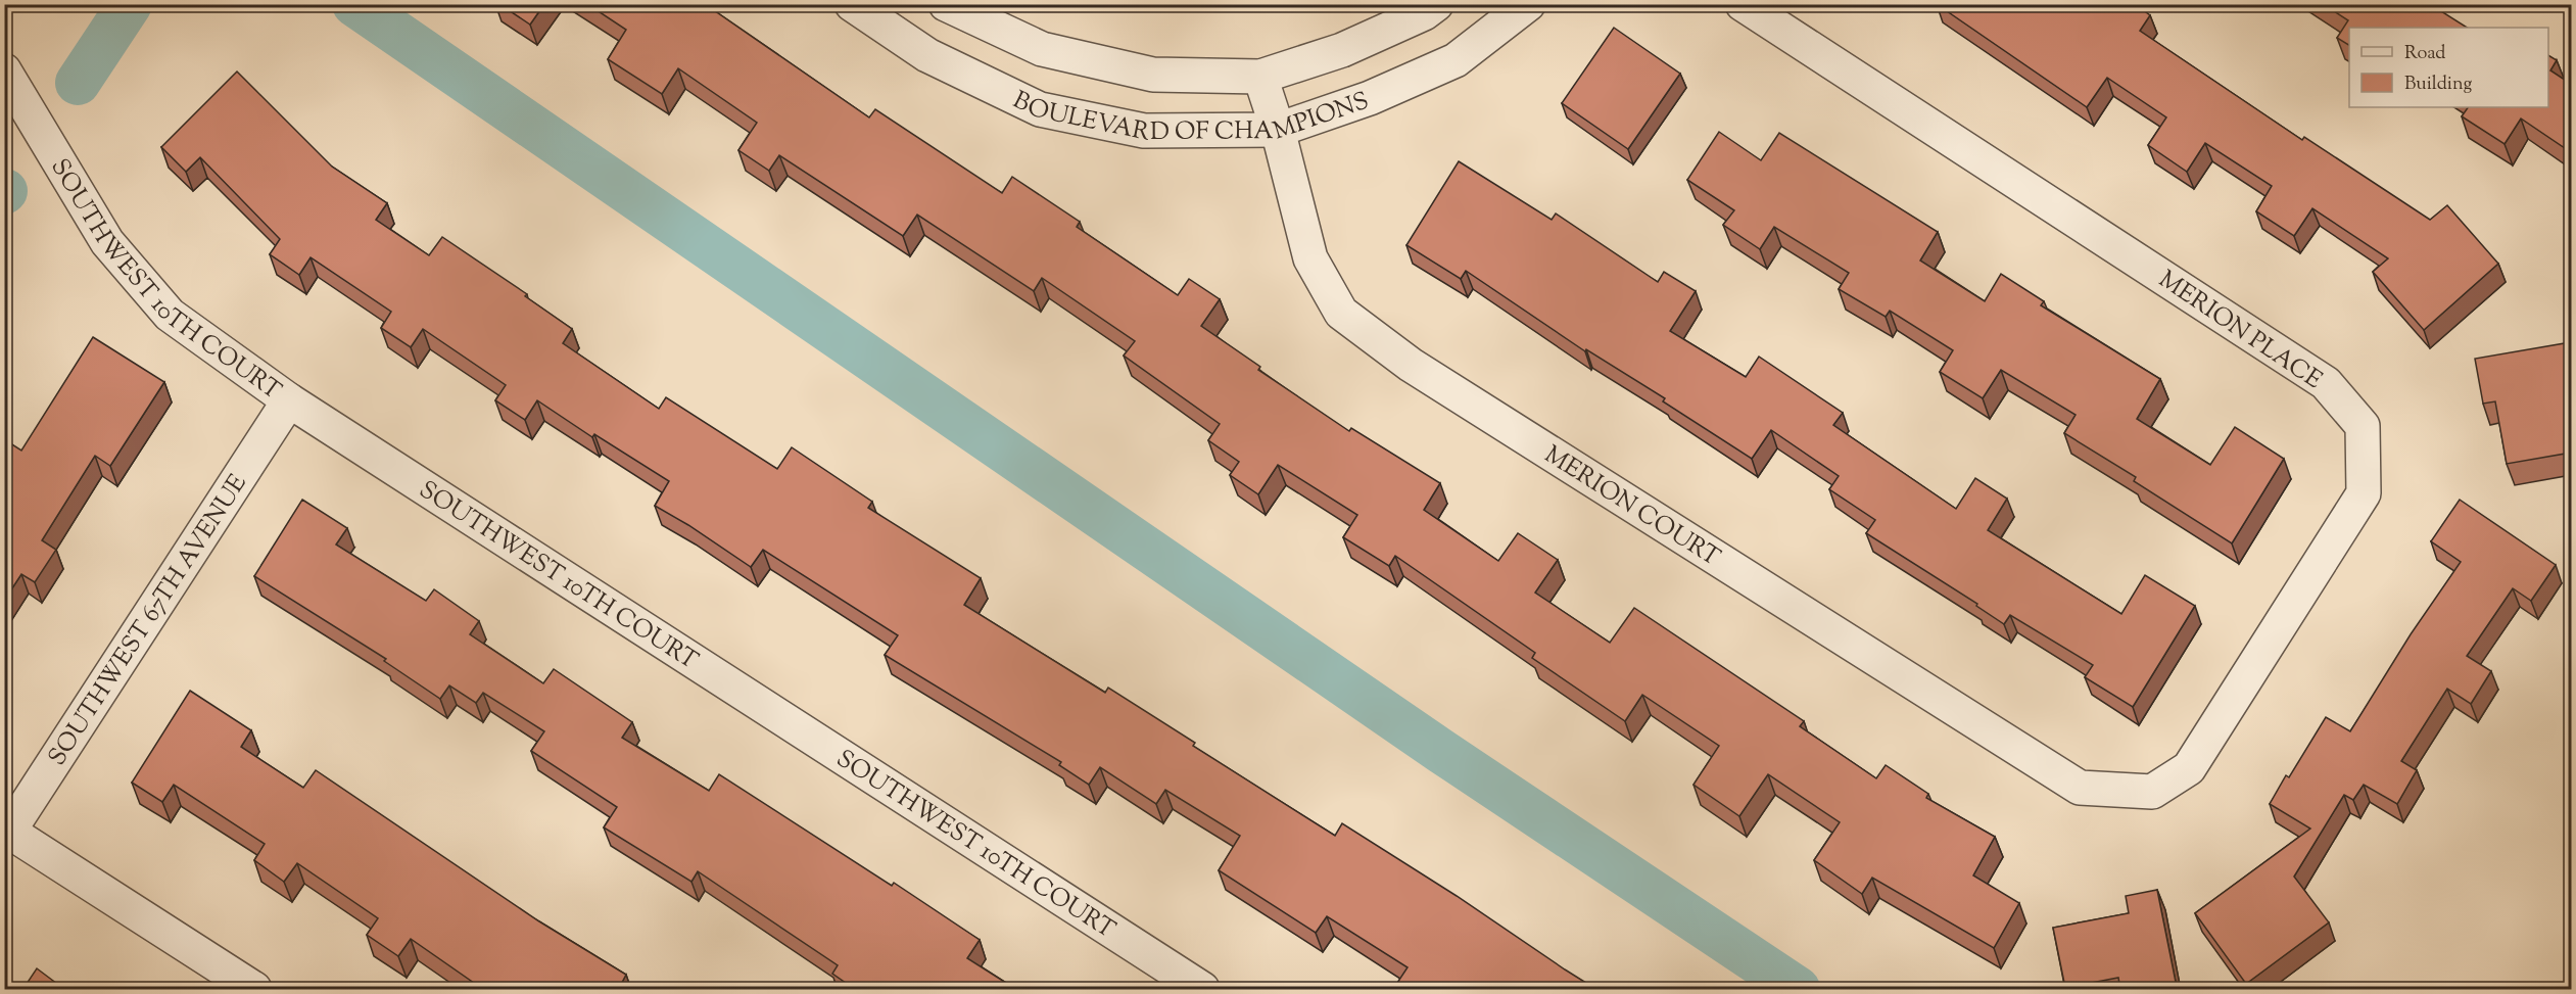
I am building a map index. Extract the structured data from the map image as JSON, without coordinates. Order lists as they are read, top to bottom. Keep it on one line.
{"streets":{"street":["BOULEVARD OF CHAMPIONS","SOUTHWEST 10TH COURT","MERION PLACE","MERION COURT","SOUTHWEST 67TH AVENUE"]},"crossings":[["BOULEVARD OF CHAMPIONS","MERION COURT"],["SOUTHWEST 10TH COURT","SOUTHWEST 67TH AVENUE"],["MERION PLACE","MERION COURT"]],"legend":["Road","Building"]}
